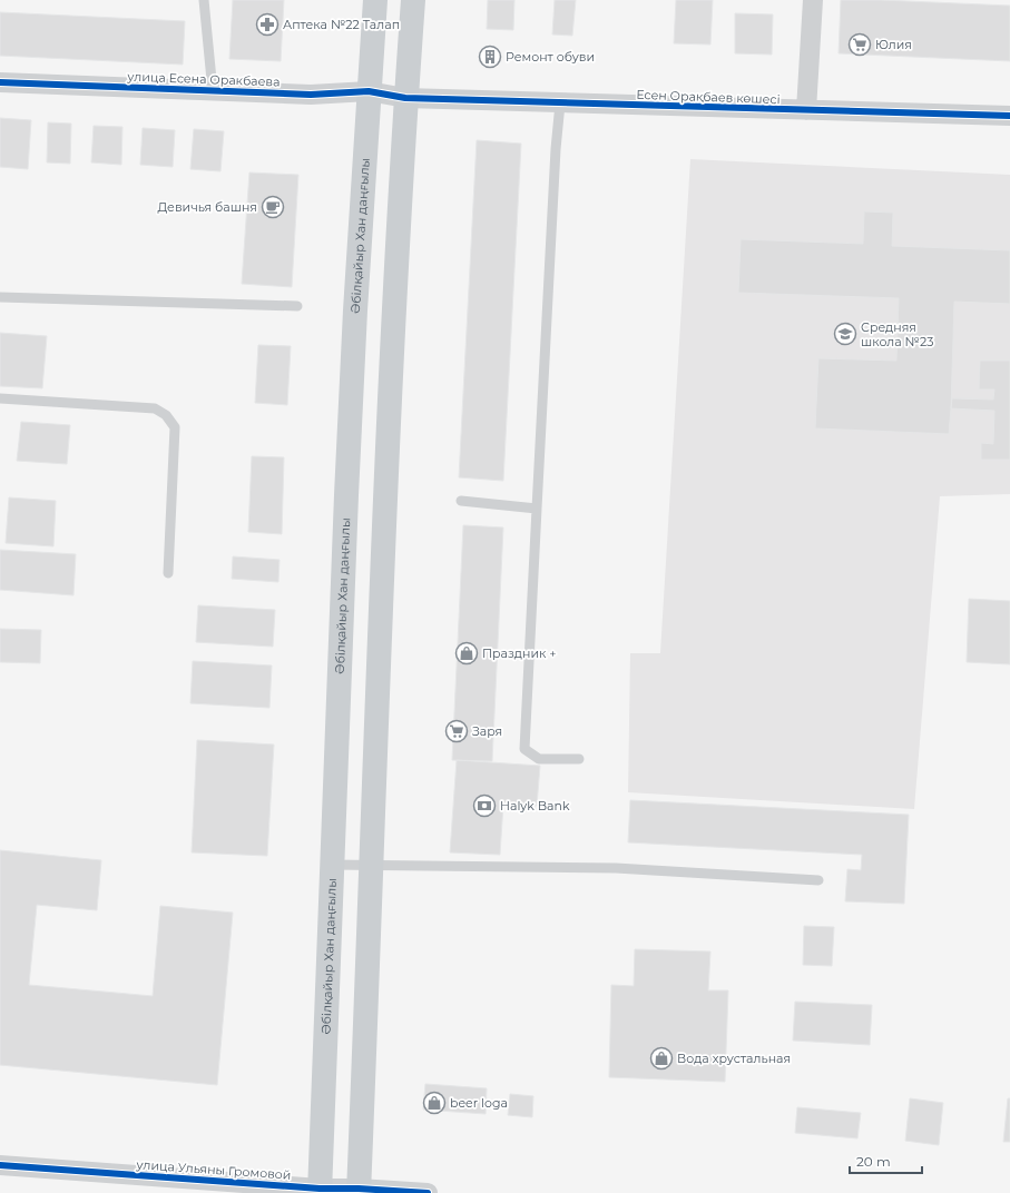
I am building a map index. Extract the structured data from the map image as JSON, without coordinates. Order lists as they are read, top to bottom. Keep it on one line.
{"streets":{"main road":["Әбілқайыр Хан даңғылы"],"street":["улица Есена Оракбаева","Есен Орақбаев көшесі","улица Ульяны Громовой"]},"crossings":[["улица Есена Оракбаева","Есен Орақбаев көшесі"],["улица Есена Оракбаева","Әбілқайыр Хан даңғылы"],["Әбілқайыр Хан даңғылы","улица Ульяны Громовой"]],"places":{"pharmacy":["Аптека №22 Талап"],"supermarket":["Юлия","Заря"],"building":["Ремонт обуви"],"cafe":["Девичья башня"],"school or university":["Средняя школа №23"],"shop":["Праздник +","Вода хрустальная","beer loga"],"bank":["Halyk Bank"]},"scale_bar":"20 m"}
